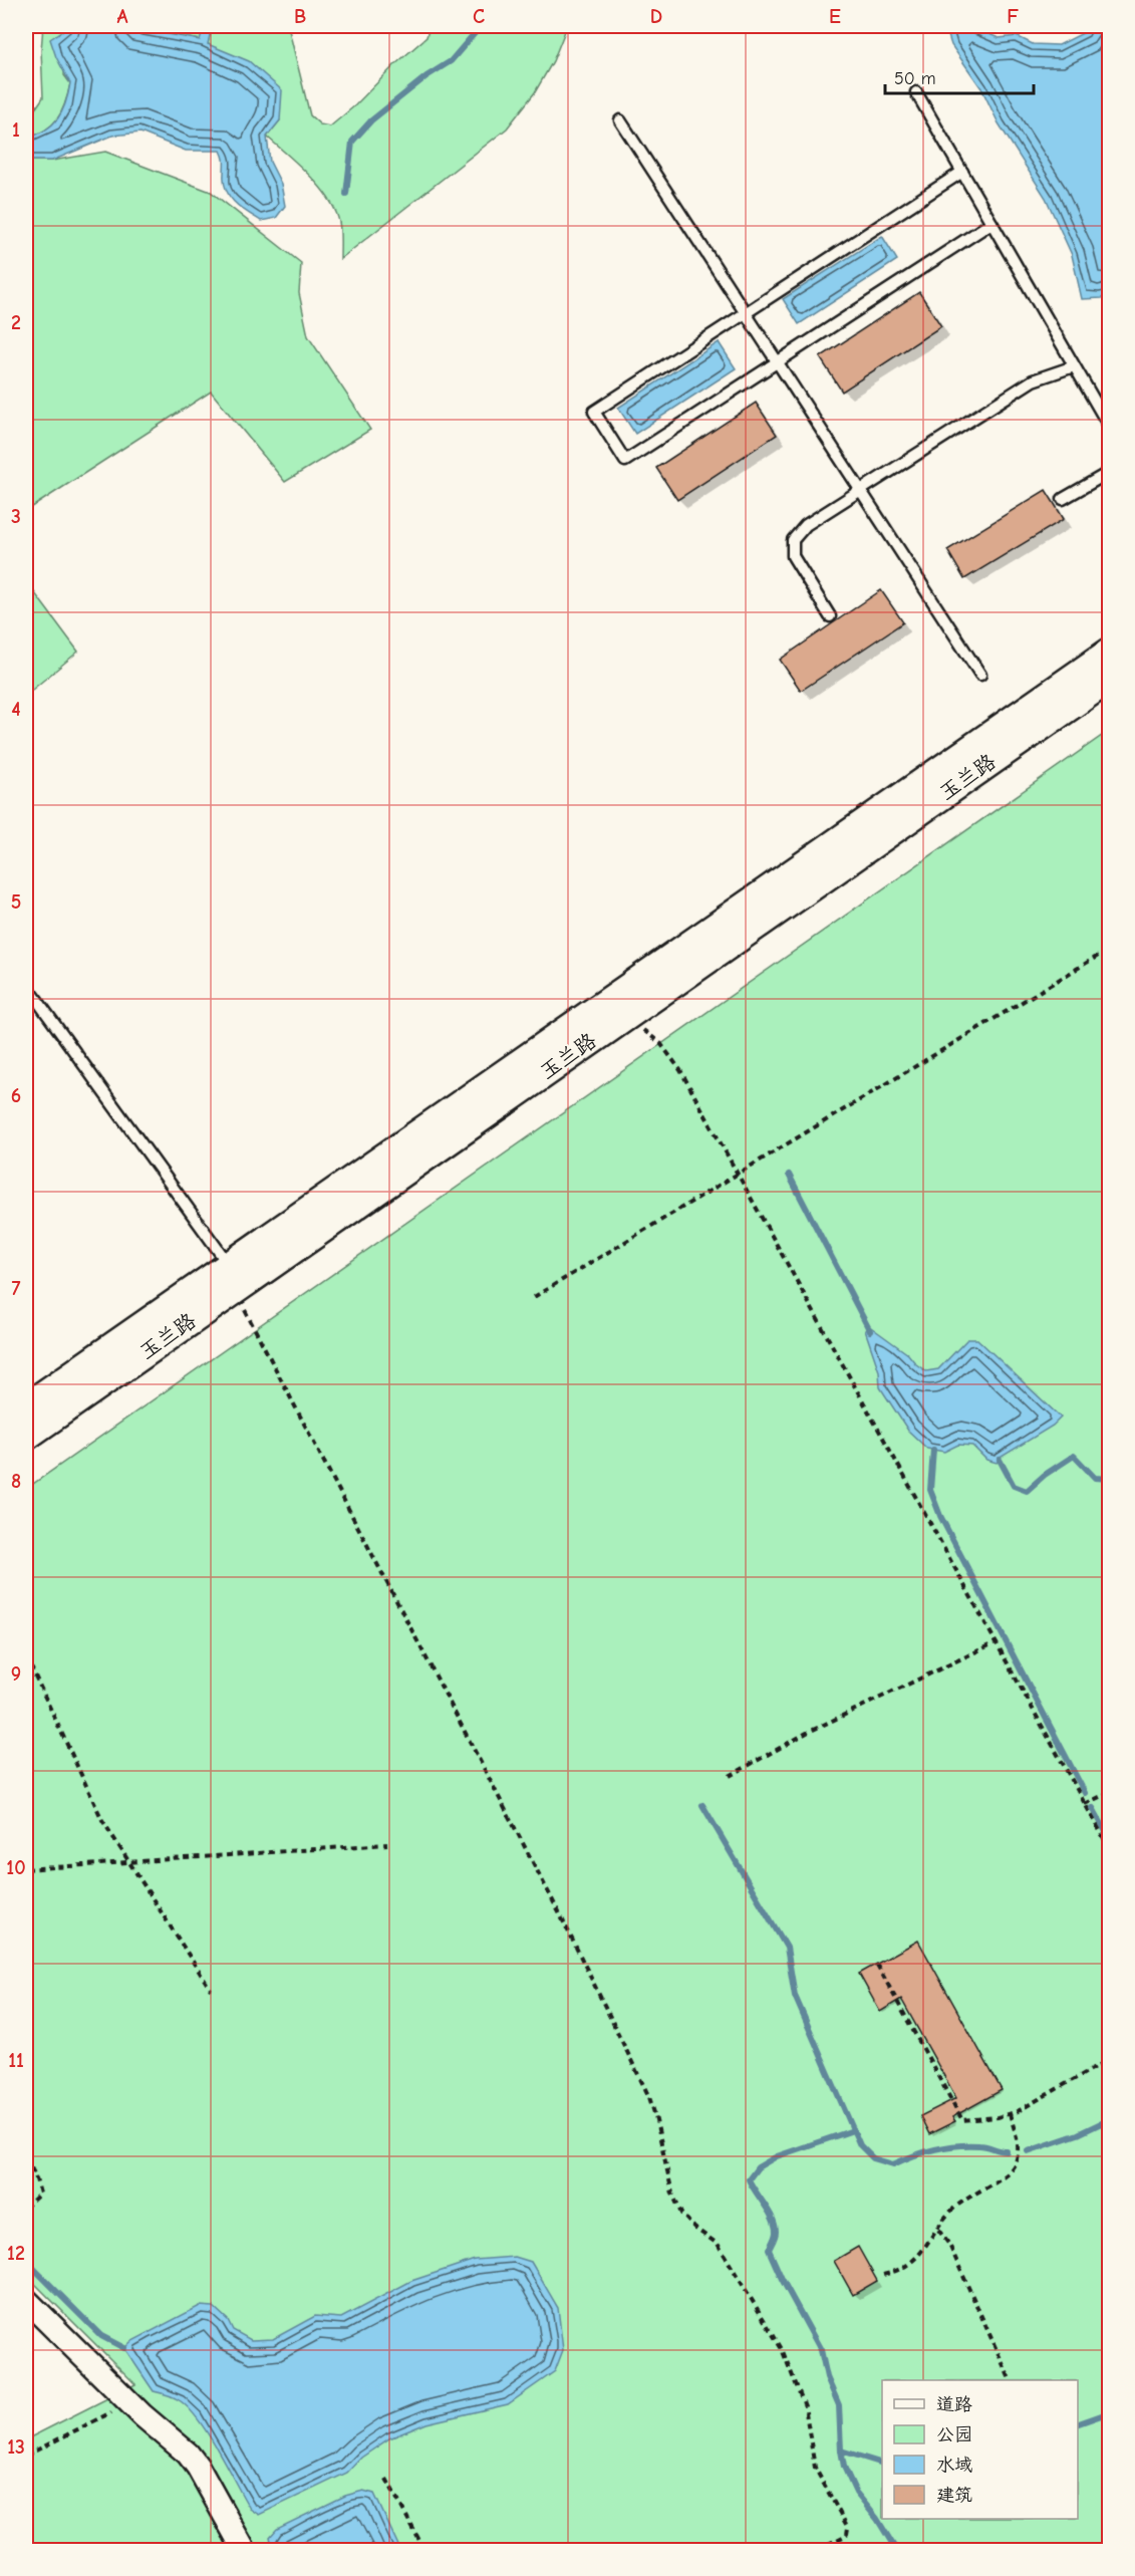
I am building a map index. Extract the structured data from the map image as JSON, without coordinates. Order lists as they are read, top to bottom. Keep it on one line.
{"streets":{"street":["玉兰路"]},"legend":["道路","公园","水域","建筑"],"scale_bar":"50 m","grid":{"columns":["A","B","C","D","E","F"],"rows":["1","2","3","4","5","6","7","8","9","10","11","12","13"]}}
